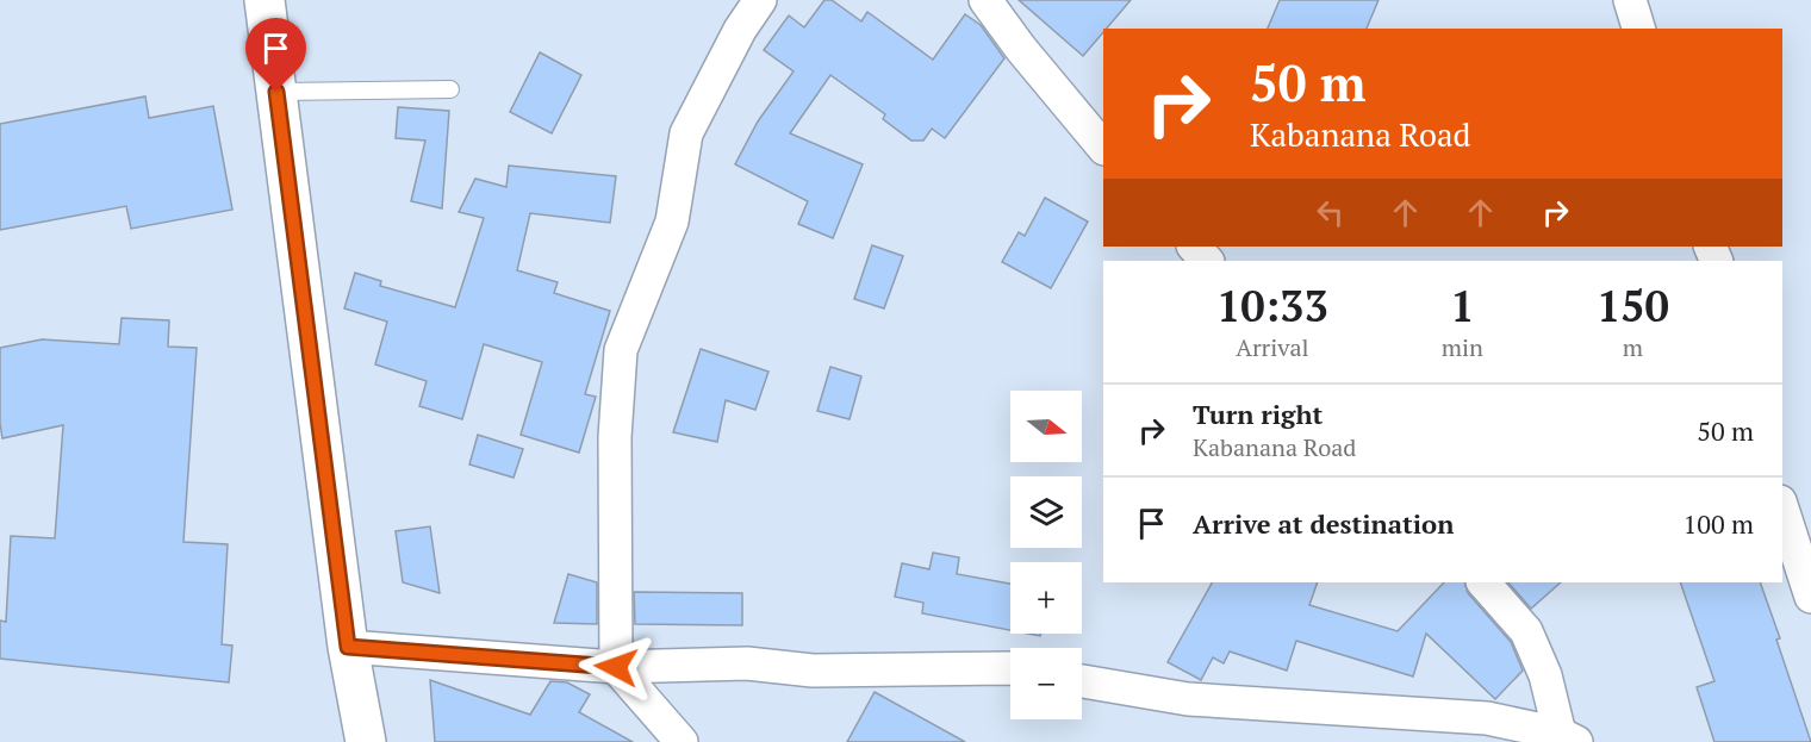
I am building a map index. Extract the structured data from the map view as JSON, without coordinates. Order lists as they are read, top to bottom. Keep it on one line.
{"north":"right","page":{"turn":["50 m","Kabanana Road"],"eta":["10:33","Arrival","1","min","150","m"],"list":[{"name":"Turn right","note":"Kabanana Road","value":"50 m"},{"name":"Arrive at destination","value":"100 m"}],"map_buttons":["+","−"]}}
